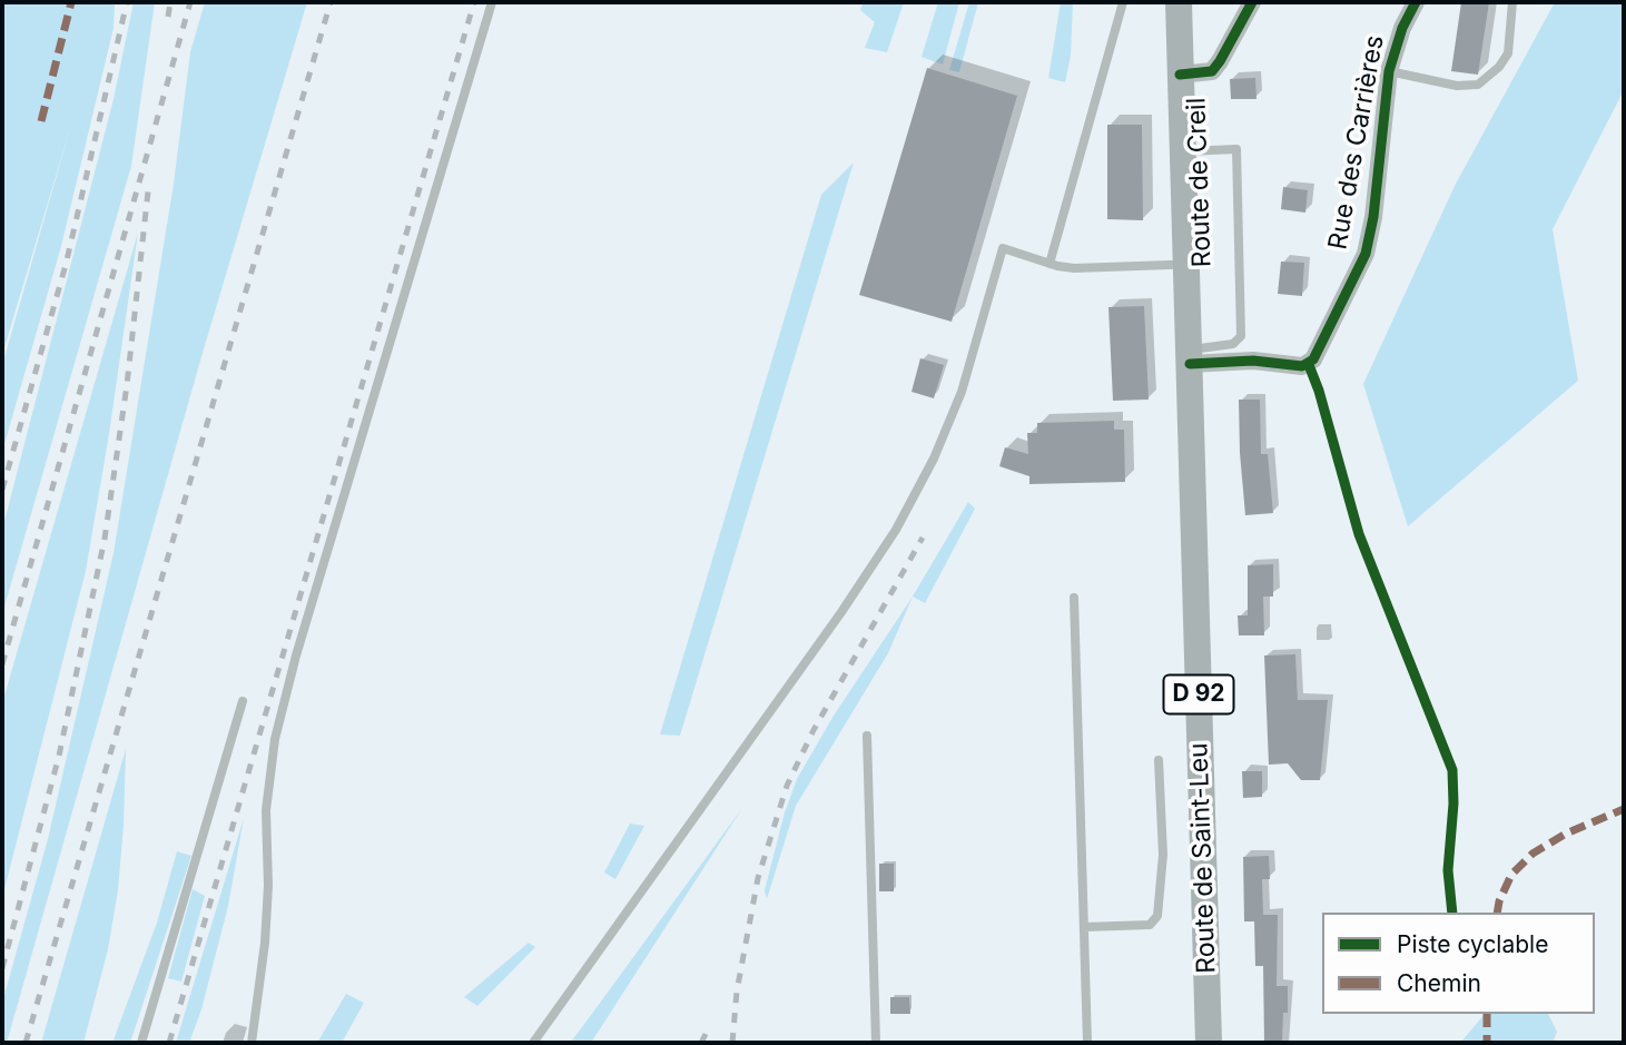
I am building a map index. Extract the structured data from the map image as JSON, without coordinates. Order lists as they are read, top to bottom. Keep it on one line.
{"streets":{"main road":["Route de Creil","D 92","Route de Saint-Leu"],"street":["Rue des Carrières"]},"crossings":[["Rue des Carrières","Route de Creil"],["Rue des Carrières","Route de Saint-Leu"],["Route de Creil","Route de Saint-Leu"]],"legend":["Piste cyclable","Chemin"]}
